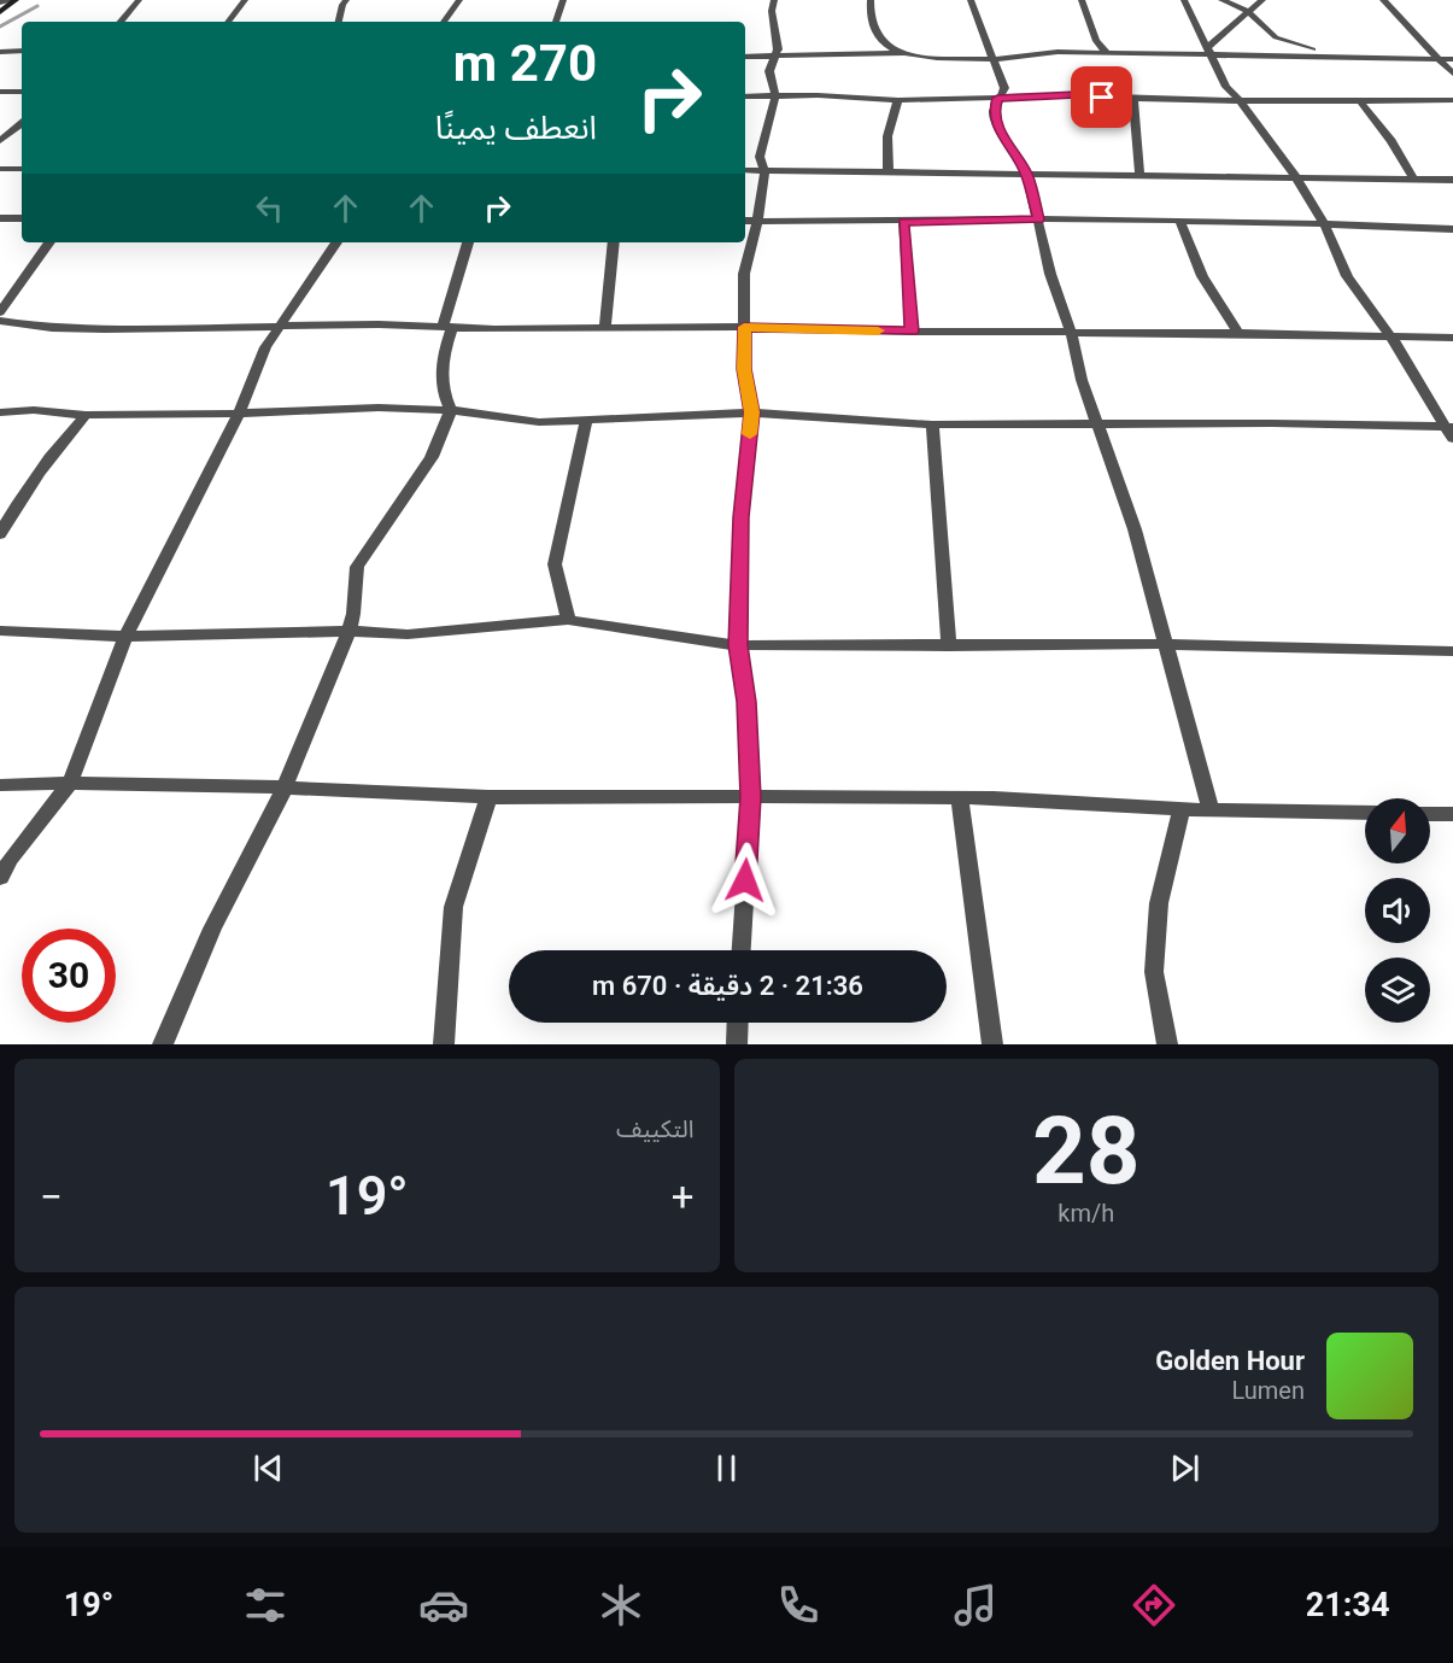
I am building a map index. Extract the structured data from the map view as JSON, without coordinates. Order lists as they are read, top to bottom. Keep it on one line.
{"north":"top","page":{"turn":["270 m","انعطف يمينًا"],"limit":"30","trip":"21:36 · 2 دقيقة · 670 m","tile":[["28","km/h"],"التكييف"],"heat":["−","19°","+"],"song":["Golden Hour","Lumen"],"tabs":["21:34","19°"]}}
